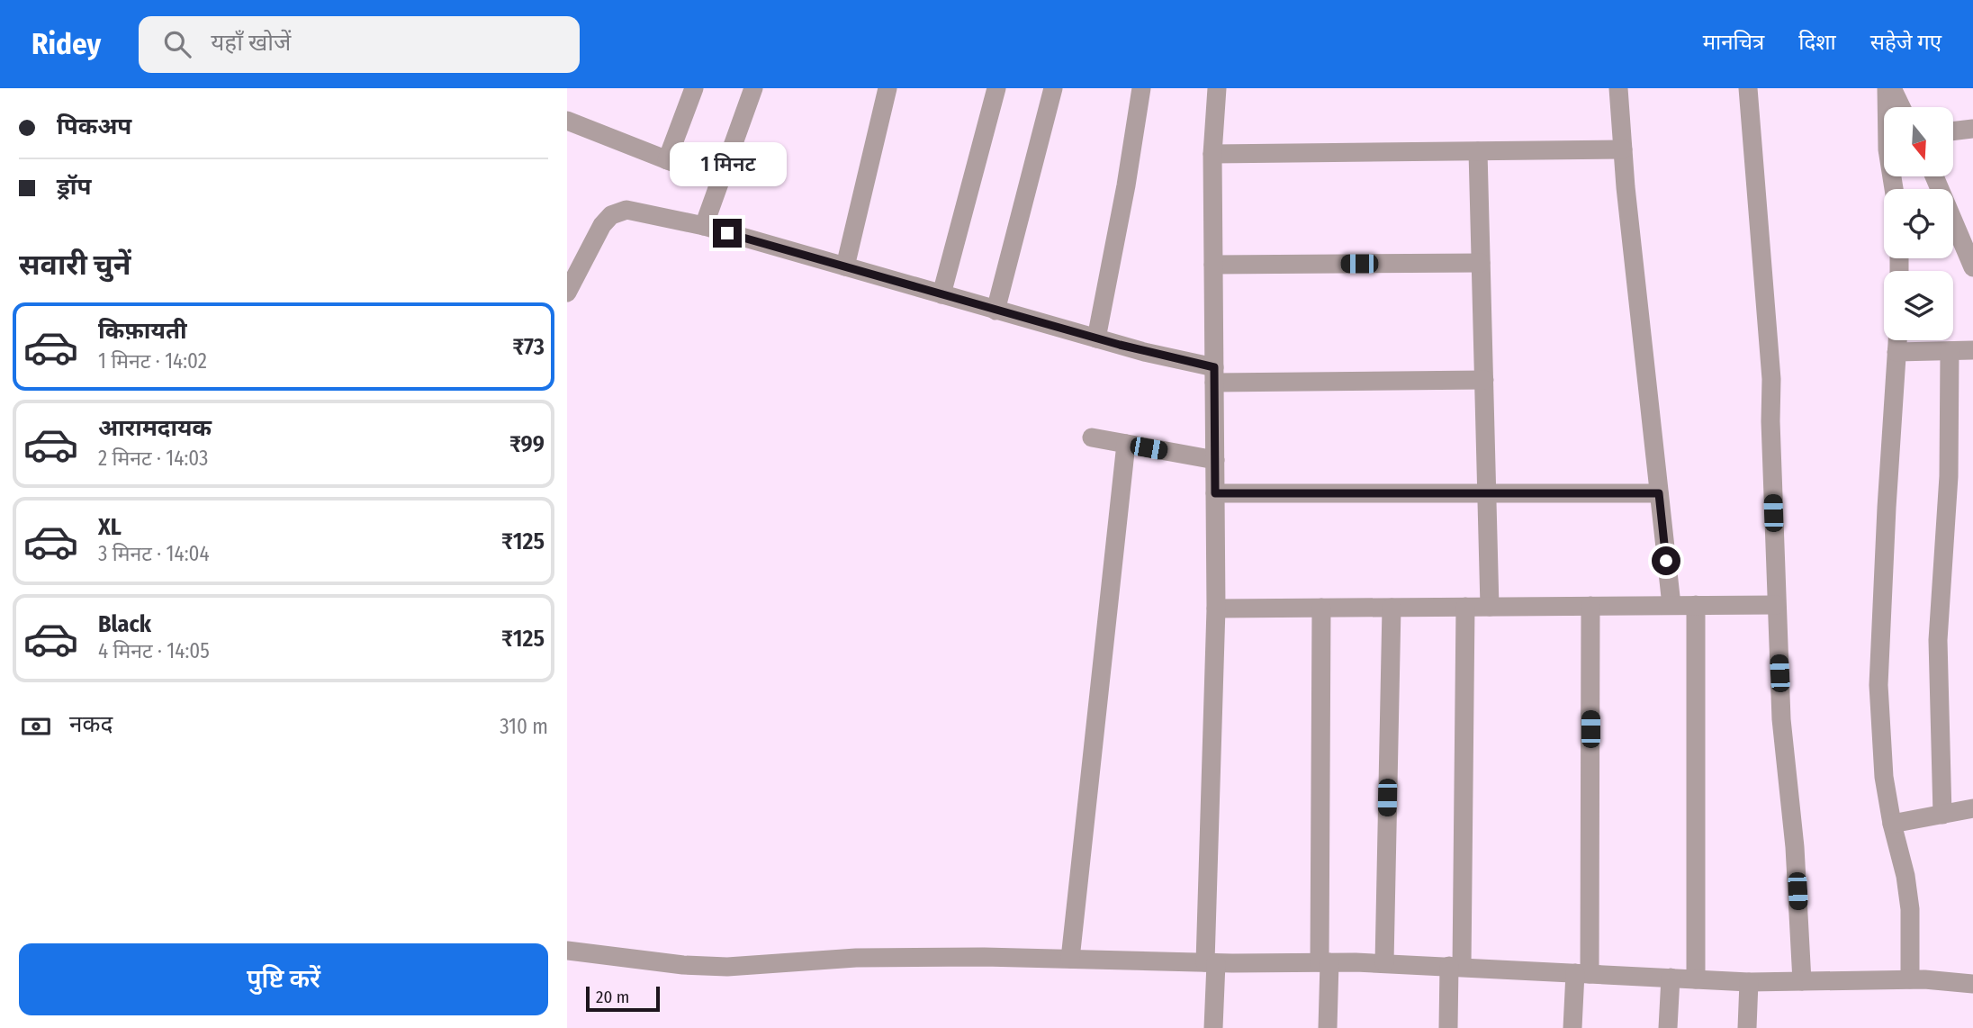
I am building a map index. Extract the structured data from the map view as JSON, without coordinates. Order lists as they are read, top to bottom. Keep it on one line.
{"scale_bar":"20 m","north":"bottom","page":{"header":"Ridey","search":"यहाँ खोजें","nav":["मानचित्र","दिशा","सहेजे गए"],"banner":["पिकअप","ड्रॉप"],"bubble":"1 मिनट","heading":"सवारी चुनें","list":[{"name":"किफ़ायती","note":"1 मिनट · 14:02","value":"₹73"},{"name":"आरामदायक","note":"2 मिनट · 14:03","value":"₹99"},{"name":"XL","note":"3 मिनट · 14:04","value":"₹125"},{"name":"Black","note":"4 मिनट · 14:05","value":"₹125"}],"pay":["नकद","310 m"],"buttons":"पुष्टि करें","scale":"20 m"}}
